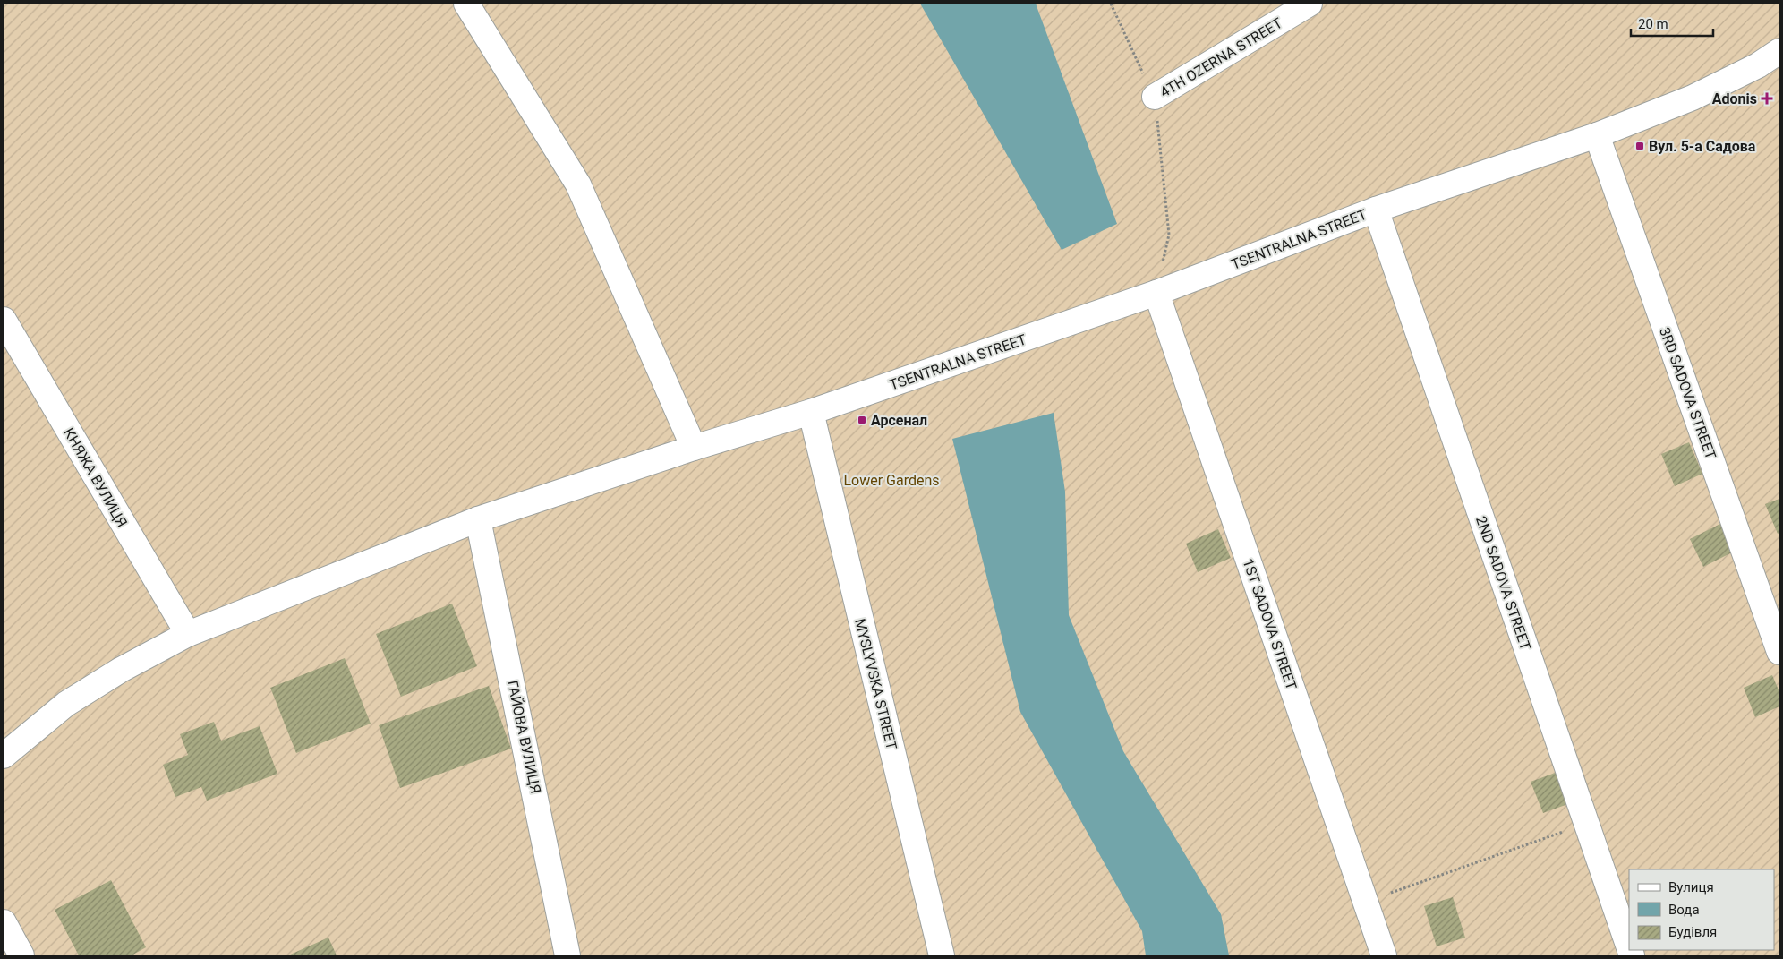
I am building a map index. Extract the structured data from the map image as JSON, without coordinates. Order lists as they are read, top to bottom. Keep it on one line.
{"streets":{"street":["4TH OZERNA STREET","TSENTRALNA STREET","3RD SADOVA STREET","КНЯЖА ВУЛИЦЯ","2ND SADOVA STREET","1ST SADOVA STREET","MYSLYVSKA STREET","ГАЙОВА ВУЛИЦЯ"]},"crossings":[["TSENTRALNA STREET","3RD SADOVA STREET"],["TSENTRALNA STREET","КНЯЖА ВУЛИЦЯ"],["TSENTRALNA STREET","2ND SADOVA STREET"],["TSENTRALNA STREET","1ST SADOVA STREET"],["TSENTRALNA STREET","MYSLYVSKA STREET"],["TSENTRALNA STREET","ГАЙОВА ВУЛИЦЯ"]],"parks":["Lower Gardens"],"places":{"health":["Adonis"],"transit":["Вул. 5-а Садова","Арсенал"]},"legend":["Вулиця","Вода","Будівля"],"scale_bar":"20 m"}
